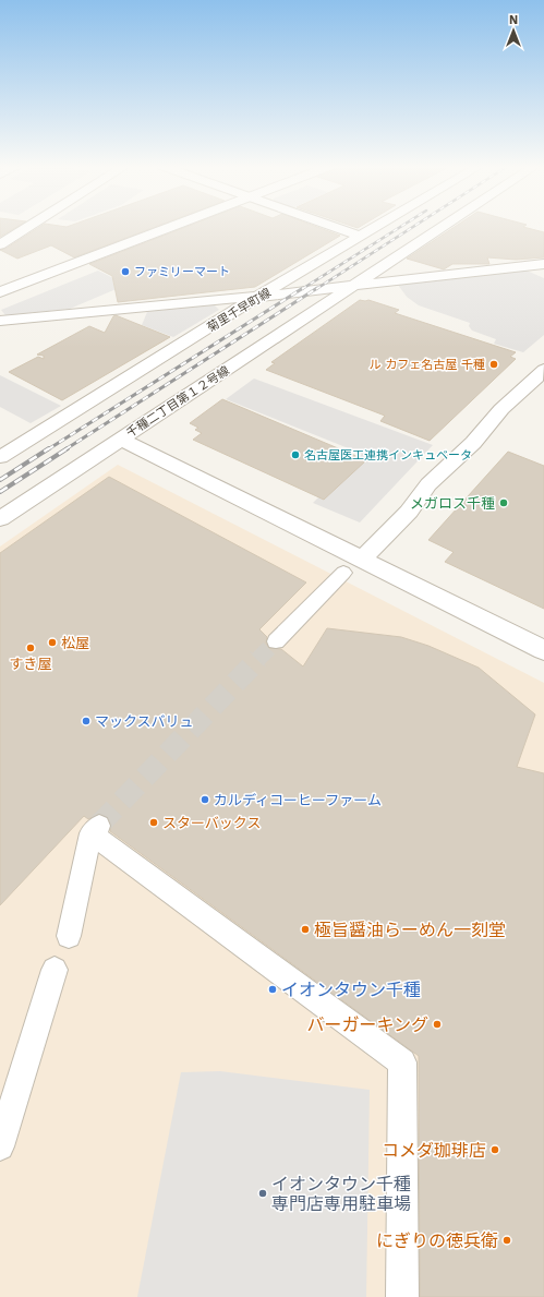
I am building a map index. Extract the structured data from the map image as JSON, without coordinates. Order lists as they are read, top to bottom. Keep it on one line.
{"streets":{"street":["菊里千早町線","千種二丁目第１２号線"]},"places":["ファミリーマート","ル カフェ名古屋 千種","名古屋医工連携インキュベータ","メガロス千種","松屋","すき屋","マックスバリュ","カルディコーヒーファーム","スターバックス","極旨醤油らーめん一刻堂","イオンタウン千種","バーガーキング","コメダ珈琲店","イオンタウン千種 専門店専用駐車場","にぎりの徳兵衛"],"north":"top"}
